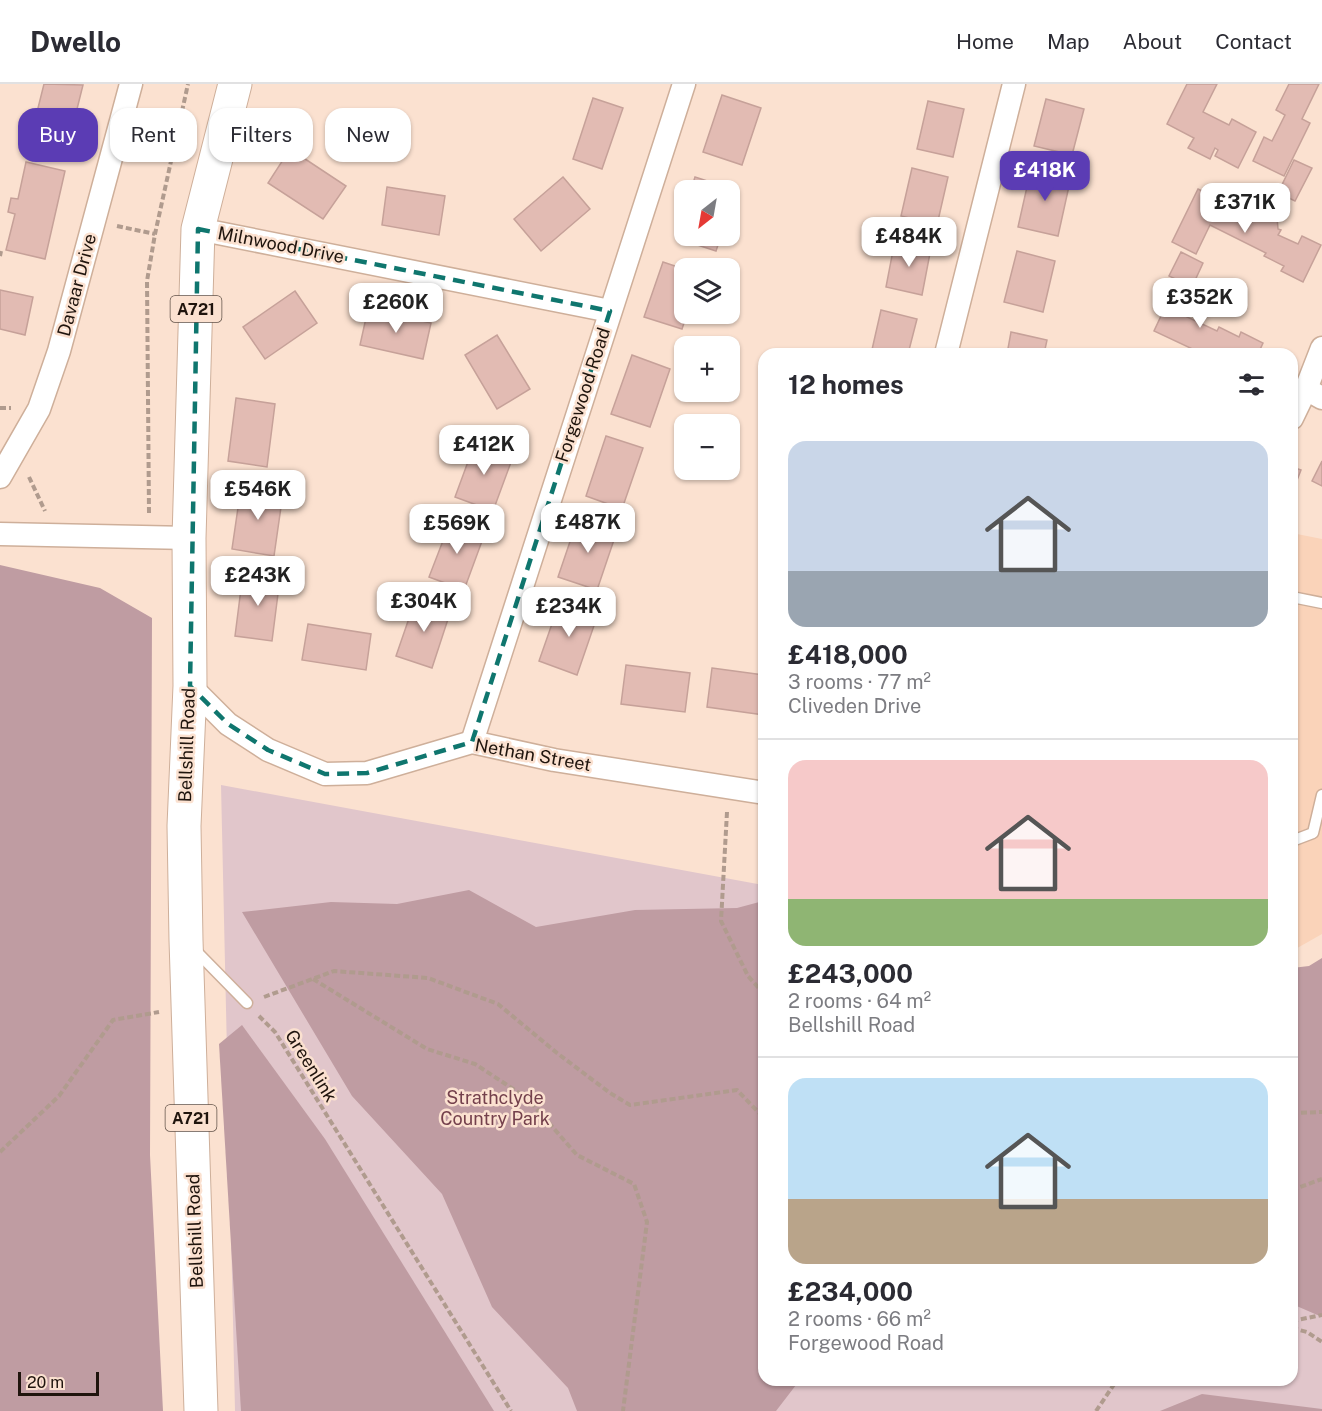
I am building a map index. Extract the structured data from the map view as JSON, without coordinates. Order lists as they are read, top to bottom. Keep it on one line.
{"streets":{"main road":["A721","Bellshill Road"],"street":["Milnwood Drive","Davaar Drive","Forgewood Road","Nethan Street"],"path":["Greenlink"]},"crossings":[["Milnwood Drive","Forgewood Road"],["Milnwood Drive","Bellshill Road"],["Forgewood Road","Nethan Street"],["Bellshill Road","Nethan Street"]],"parks":["Strathclyde Country Park"],"scale_bar":"20 m","north":"bottom left","page":{"header":"Dwello","nav":["Home","Map","About","Contact"],"chip":["Buy","Rent","Filters","New"],"price":["£418K","£371K","£484K","£352K","£260K","£412K","£546K","£487K","£569K","£243K","£304K","£234K"],"map_buttons":["+","−"],"heading":"12 homes","list":[{"name":"£418,000","note":"3 rooms · 77 m² · Cliveden Drive"},{"name":"£243,000","note":"2 rooms · 64 m² · Bellshill Road"},{"name":"£234,000","note":"2 rooms · 66 m² · Forgewood Road"}],"scale":"20 m"}}
